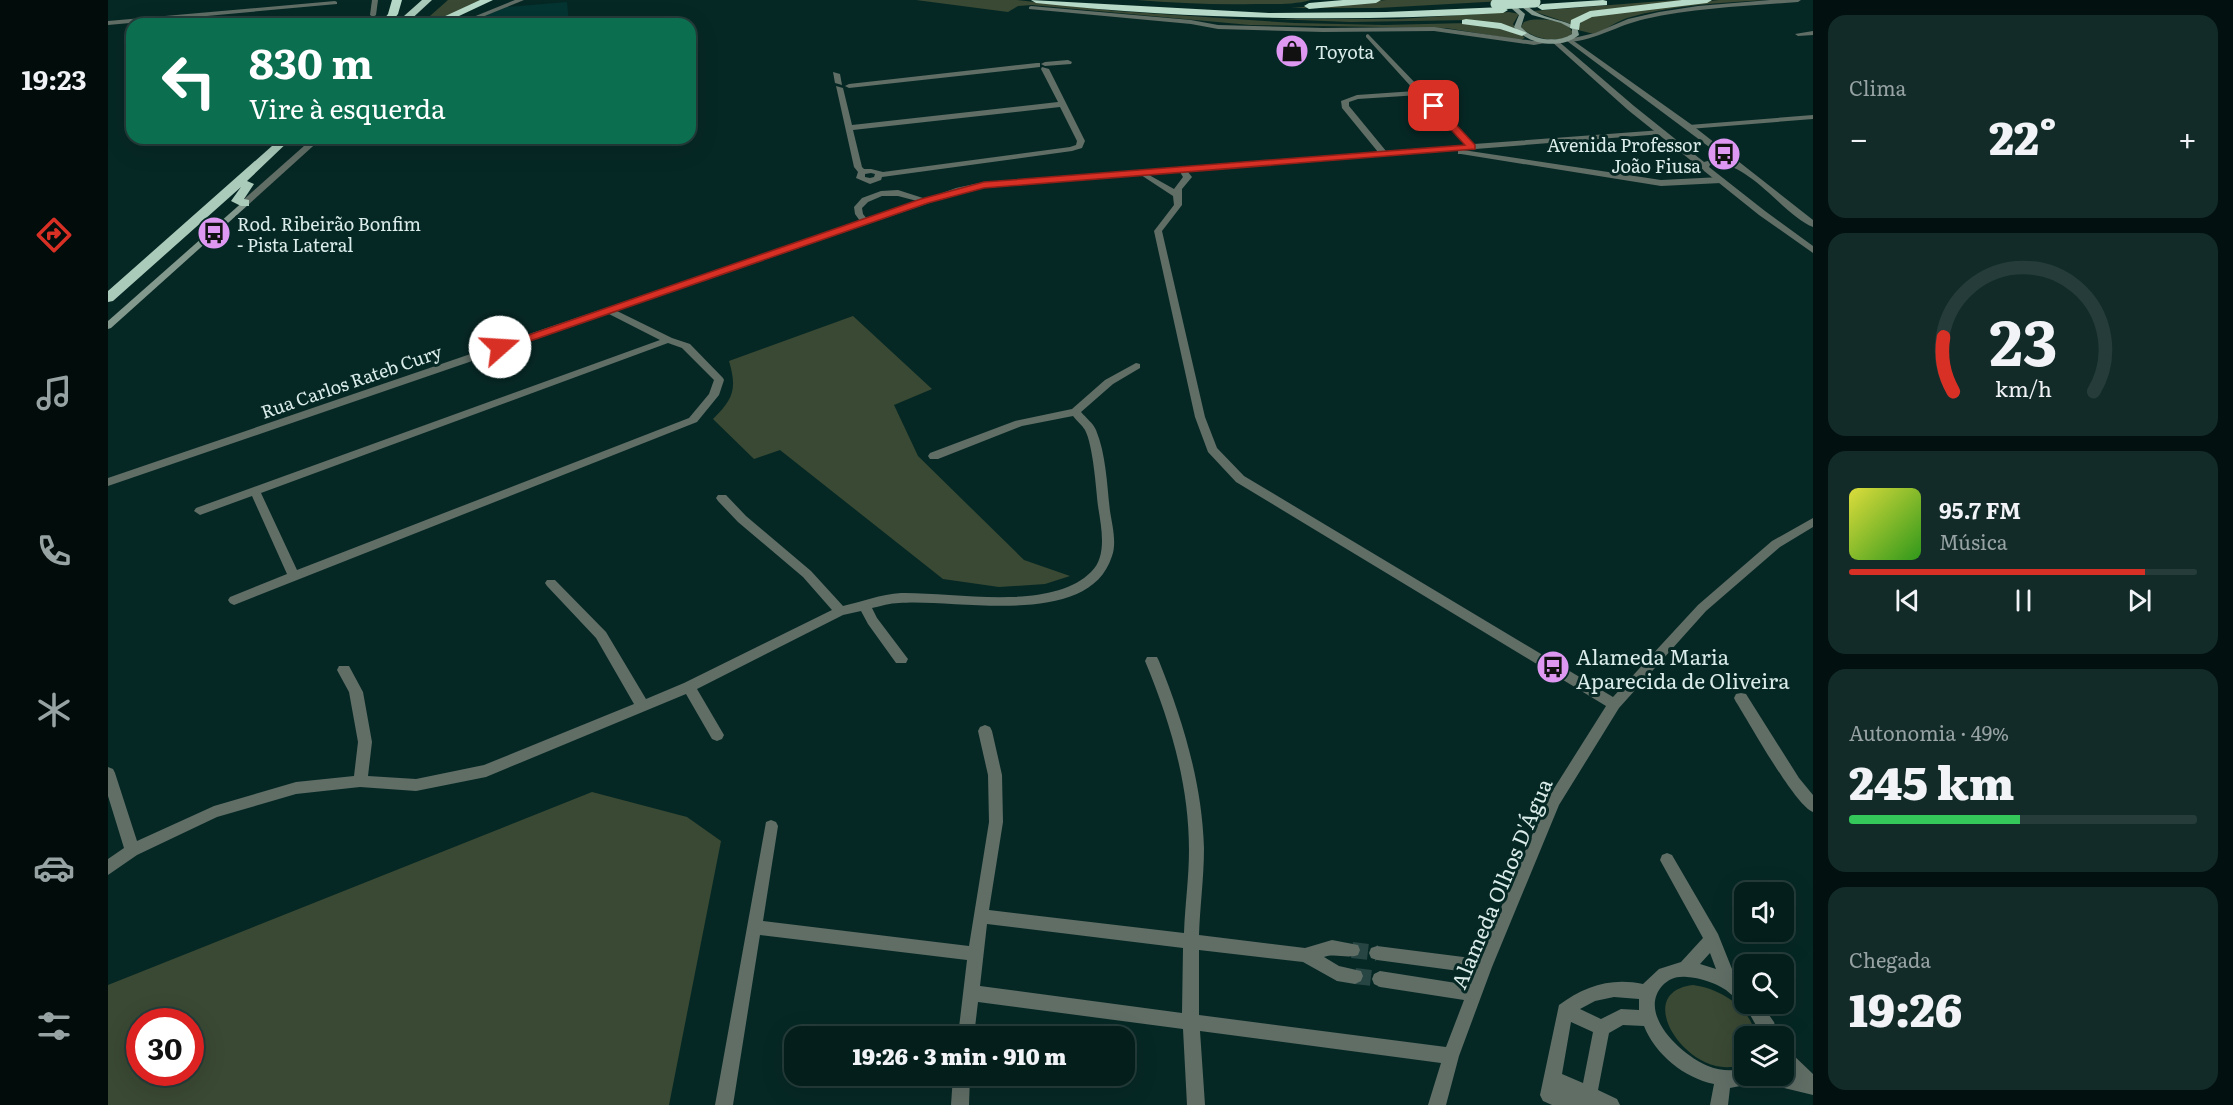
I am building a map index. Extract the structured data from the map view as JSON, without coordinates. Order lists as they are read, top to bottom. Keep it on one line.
{"streets":{"street":["Rua Carlos Rateb Cury","Alameda Olhos D'Água"]},"places":{"shop":["Toyota"],"bus stop":["Avenida Professor João Fiusa","Rod. Ribeirão Bonfim - Pista Lateral","Alameda Maria Aparecida de Oliveira"]},"page":{"tabs":"19:23","tile":["Clima",["Autonomia · 49%","245 km"],["Chegada","19:26"]],"turn":["830 m","Vire à esquerda"],"heat":["−","22°","+"],"song":["95.7 FM","Música"],"limit":"30","trip":"19:26 · 3 min · 910 m","gauge":["23","km/h"]}}
